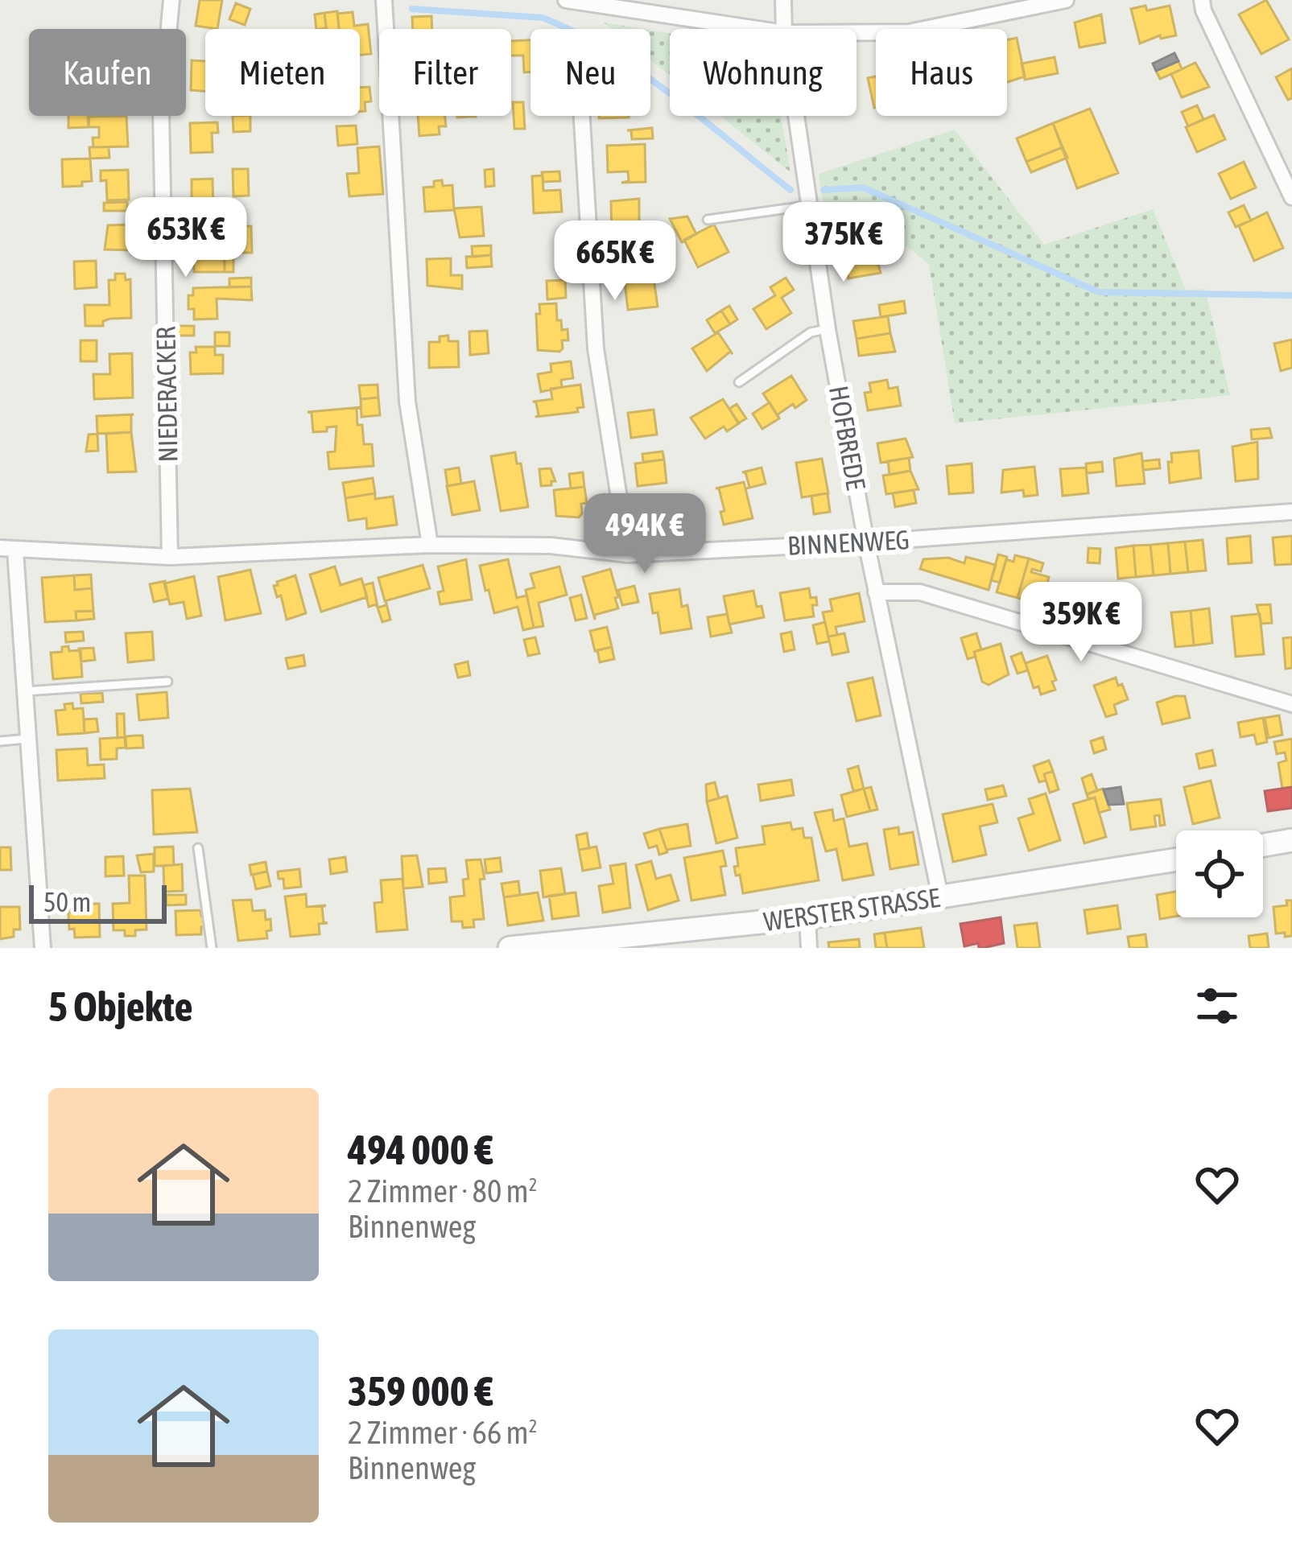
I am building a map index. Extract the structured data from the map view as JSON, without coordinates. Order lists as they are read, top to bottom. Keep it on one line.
{"streets":{"main road":["WERSTER STRASSE"],"street":["NIEDERACKER","HOFBREDE","BINNENWEG"]},"crossings":[["NIEDERACKER","BINNENWEG"],["HOFBREDE","BINNENWEG"],["HOFBREDE","WERSTER STRASSE"]],"scale_bar":"50 m","page":{"chip":["Kaufen","Mieten","Filter","Neu","Wohnung","Haus"],"price":["653K €","375K €","665K €","494K €","359K €"],"scale":"50 m","heading":"5 Objekte","list":[{"name":"494 000 €","note":"2 Zimmer · 80 m² · Binnenweg"},{"name":"359 000 €","note":"2 Zimmer · 66 m² · Binnenweg"}]}}
